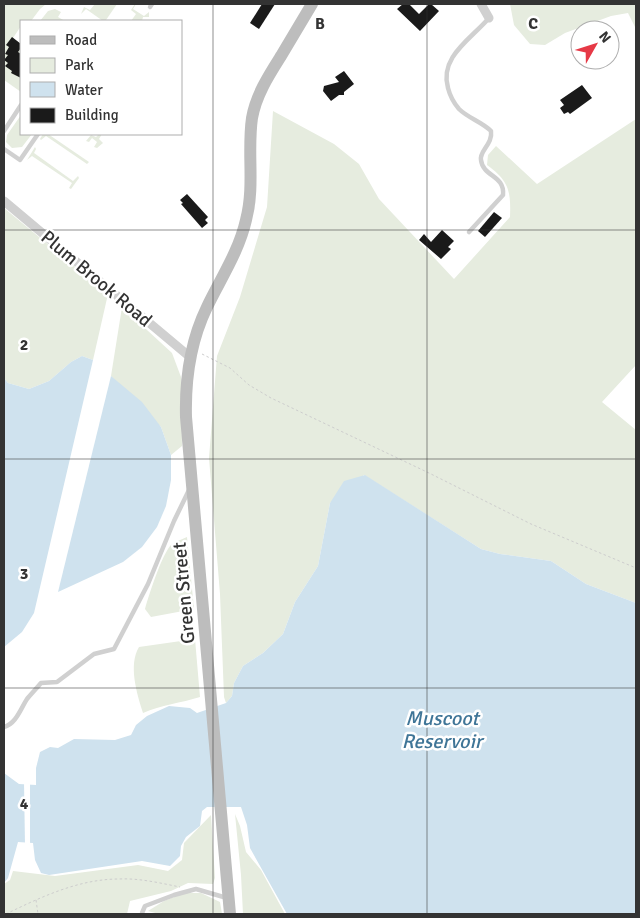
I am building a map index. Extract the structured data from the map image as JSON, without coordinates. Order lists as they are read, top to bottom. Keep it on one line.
{"streets":{"main road":["Green Street"],"street":["Plum Brook Road"]},"crossings":[["Plum Brook Road","Green Street"]],"water":["Muscoot Reservoir"],"legend":["Road","Park","Water","Building"],"north":"top right","grid":{"columns":["B","C"],"rows":["2","3","4"]}}
